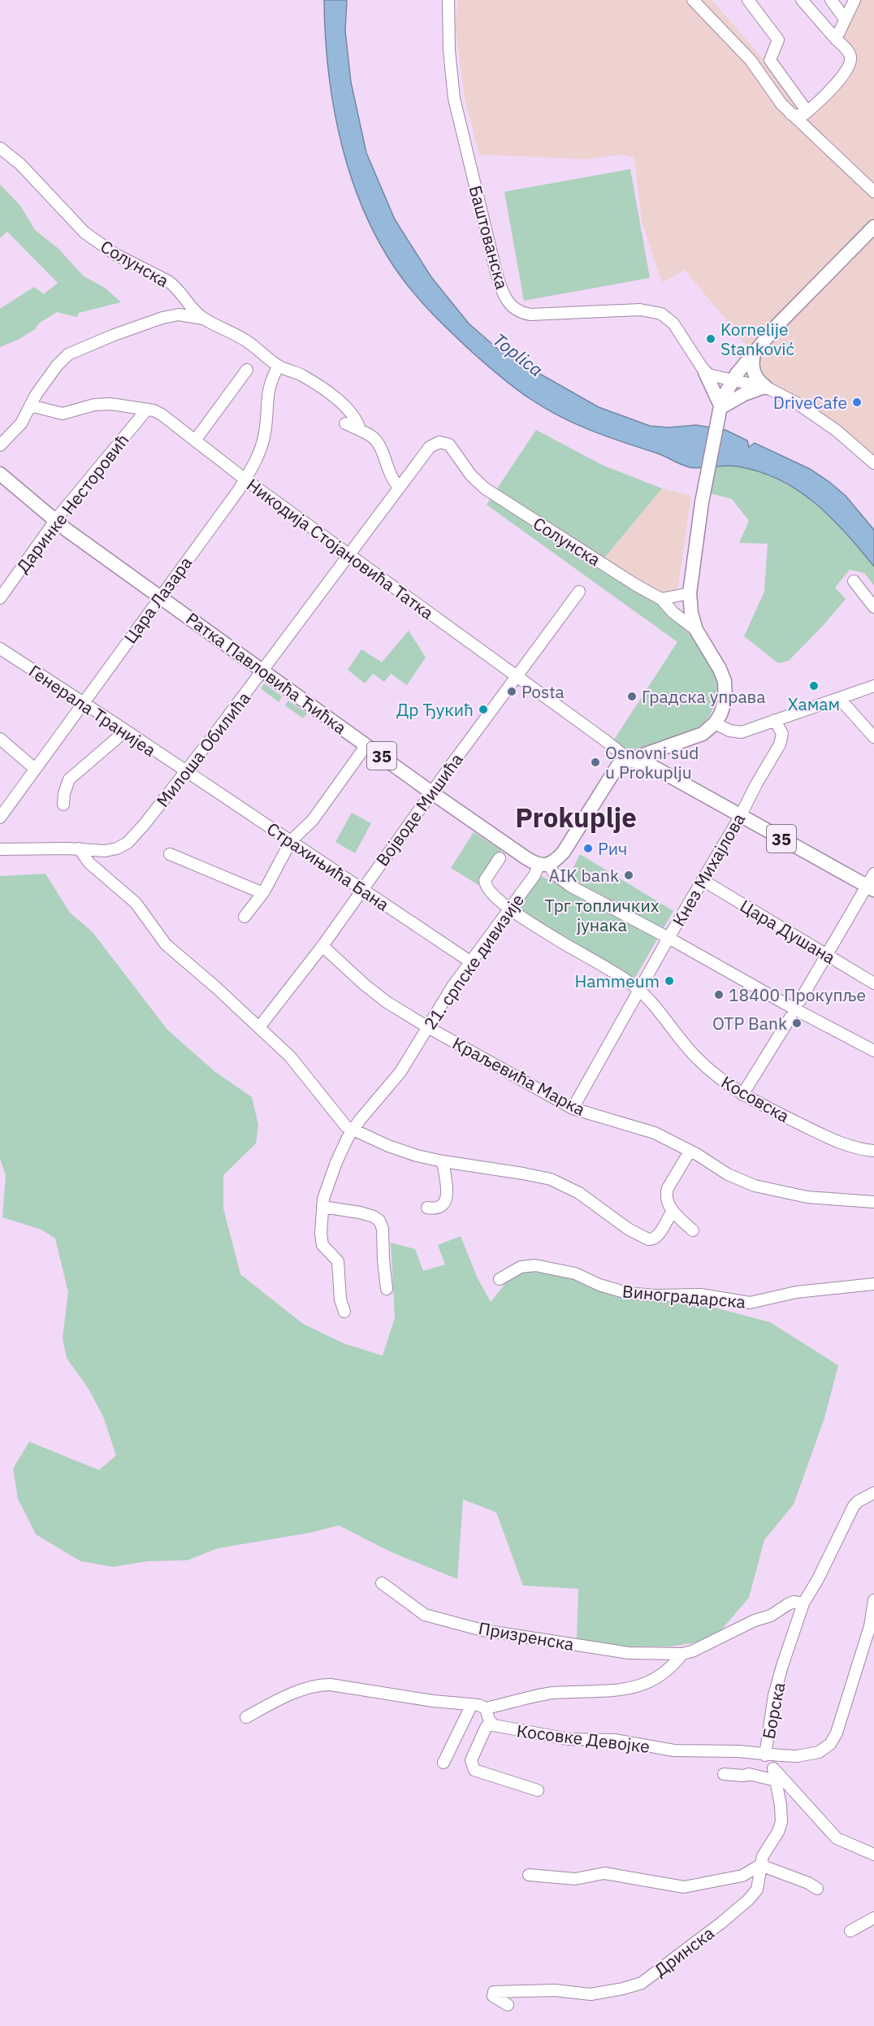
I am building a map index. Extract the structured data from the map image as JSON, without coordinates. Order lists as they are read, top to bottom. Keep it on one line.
{"streets":{"main road":["Ратка Павловића Ћићка","35","21. српске дивизије"],"street":["Баштованска","Солунска","Даринке Несторовић","Никодија Стојановића Татка","Цара Лазара","Генерала Транијеа","Милоша Обилића","Војводе Мишића","Страхињића Бана","Кнез Михајлова","Цара Душана","Краљевића Марка","Косовска","Виноградарска","Призренска","Борска","Косовке Девојке","Дринска"]},"crossings":[["Солунска","Цара Лазара"],["Солунска","Милоша Обилића"],["Даринке Несторовић","Никодија Стојановића Татка"],["Даринке Несторовић","Ратка Павловића Ћићка"],["Никодија Стојановића Татка","Цара Лазара"],["Никодија Стојановића Татка","Милоша Обилића"],["Никодија Стојановића Татка","35"],["Никодија Стојановића Татка","Војводе Мишића"],["Никодија Стојановића Татка","21. српске дивизије"],["Цара Лазара","Ратка Павловића Ћићка"],["Цара Лазара","Генерала Транијеа"],["Ратка Павловића Ћићка","Милоша Обилића"],["Ратка Павловића Ћићка","Војводе Мишића"],["Ратка Павловића Ћићка","21. српске дивизије"],["Генерала Транијеа","Милоша Обилића"],["Генерала Транијеа","Страхињића Бана"],["Милоша Обилића","Страхињића Бана"],["35","Кнез Михајлова"],["35","21. српске дивизије"],["Војводе Мишића","Страхињића Бана"],["Војводе Мишића","Краљевића Марка"],["Страхињића Бана","21. српске дивизије"],["Кнез Михајлова","Цара Душана"],["Кнез Михајлова","Краљевића Марка"],["Кнез Михајлова","Косовска"],["21. српске дивизије","Краљевића Марка"],["Призренска","Борска"],["Борска","Косовке Девојке"]],"districts":["Prokuplje"],"water":["Toplica"],"parks":["Трг топличких јунака"],"places":["Kornelije Stanković","DriveCafe","Хамам","Posta","Градска управа","Др Ђукић","Osnovni sud u Prokuplju","Рич","AIK bank","Hammeum","18400 Прокупље","OTP Bank"]}
